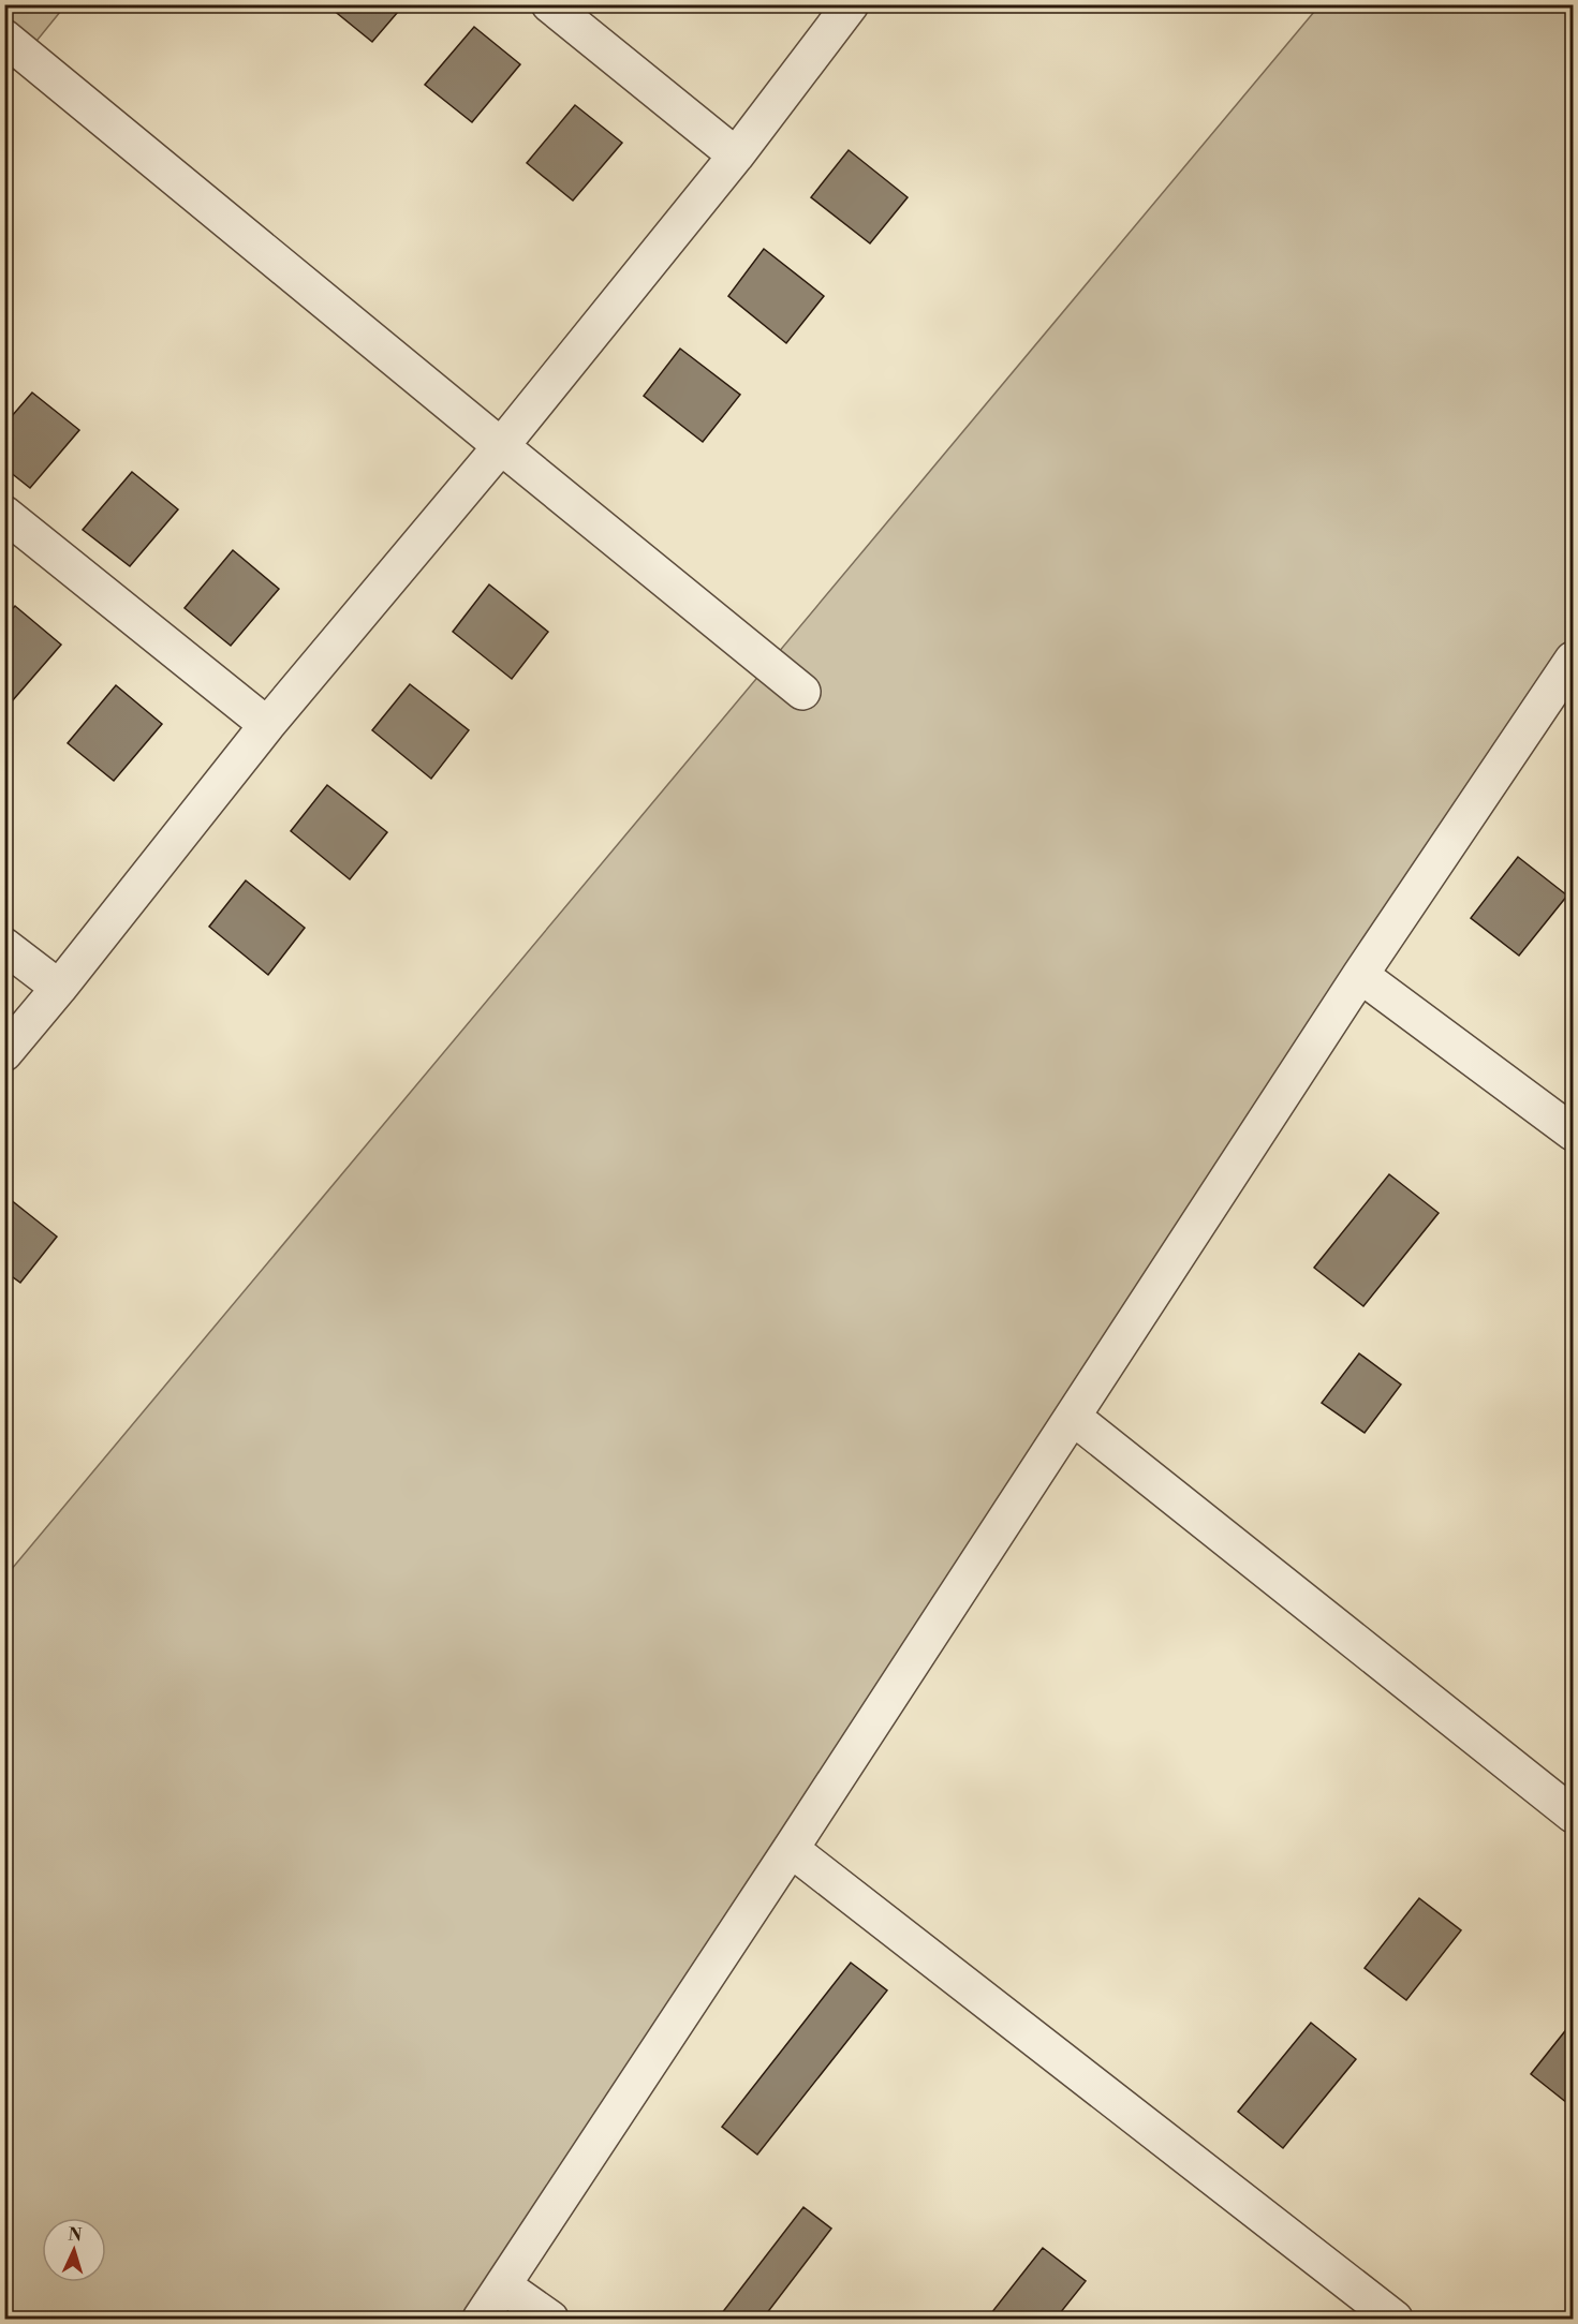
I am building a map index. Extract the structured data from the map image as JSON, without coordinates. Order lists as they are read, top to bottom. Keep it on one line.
{"north":"top"}
